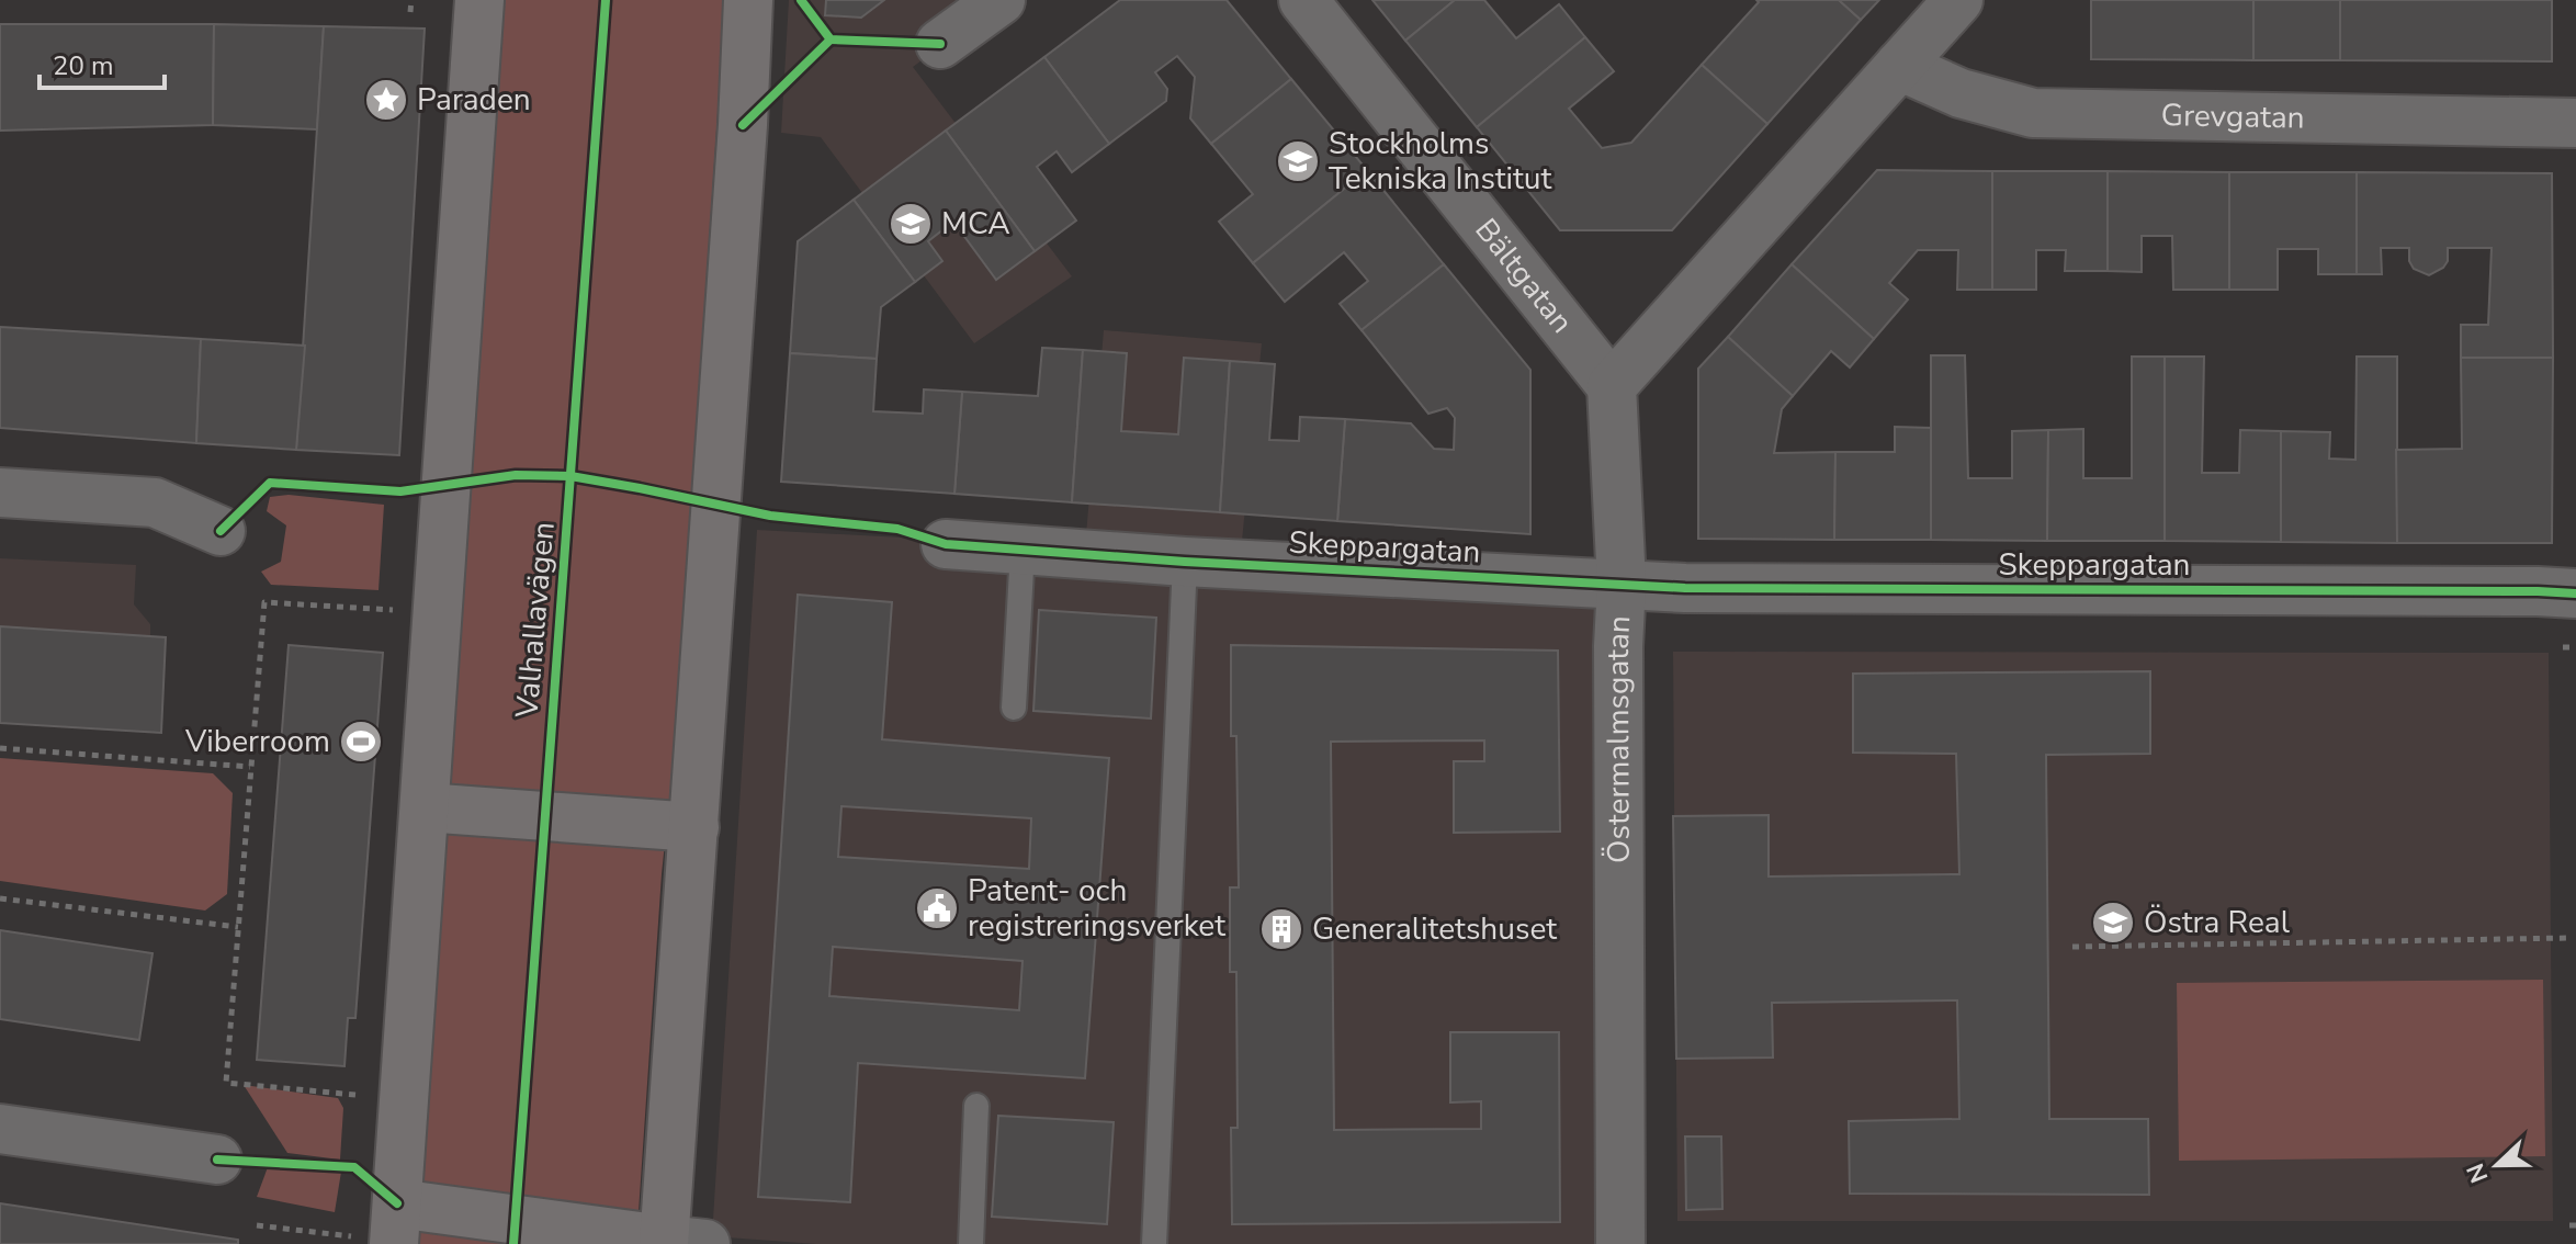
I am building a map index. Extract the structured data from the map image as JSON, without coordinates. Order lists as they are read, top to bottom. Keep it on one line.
{"streets":{"street":["Grevgatan","Bältgatan","Skeppargatan","Östermalmsgatan"],"cycle path":["Valhallavägen"]},"crossings":[["Bältgatan","Östermalmsgatan"],["Skeppargatan","Östermalmsgatan"]],"places":{"place":["Paraden"],"school or university":["Stockholms Tekniska Institut","MCA","Östra Real"],"sports":["Viberroom"],"public building":["Patent- och registreringsverket"],"building":["Generalitetshuset"]},"scale_bar":"20 m","north":"left"}
